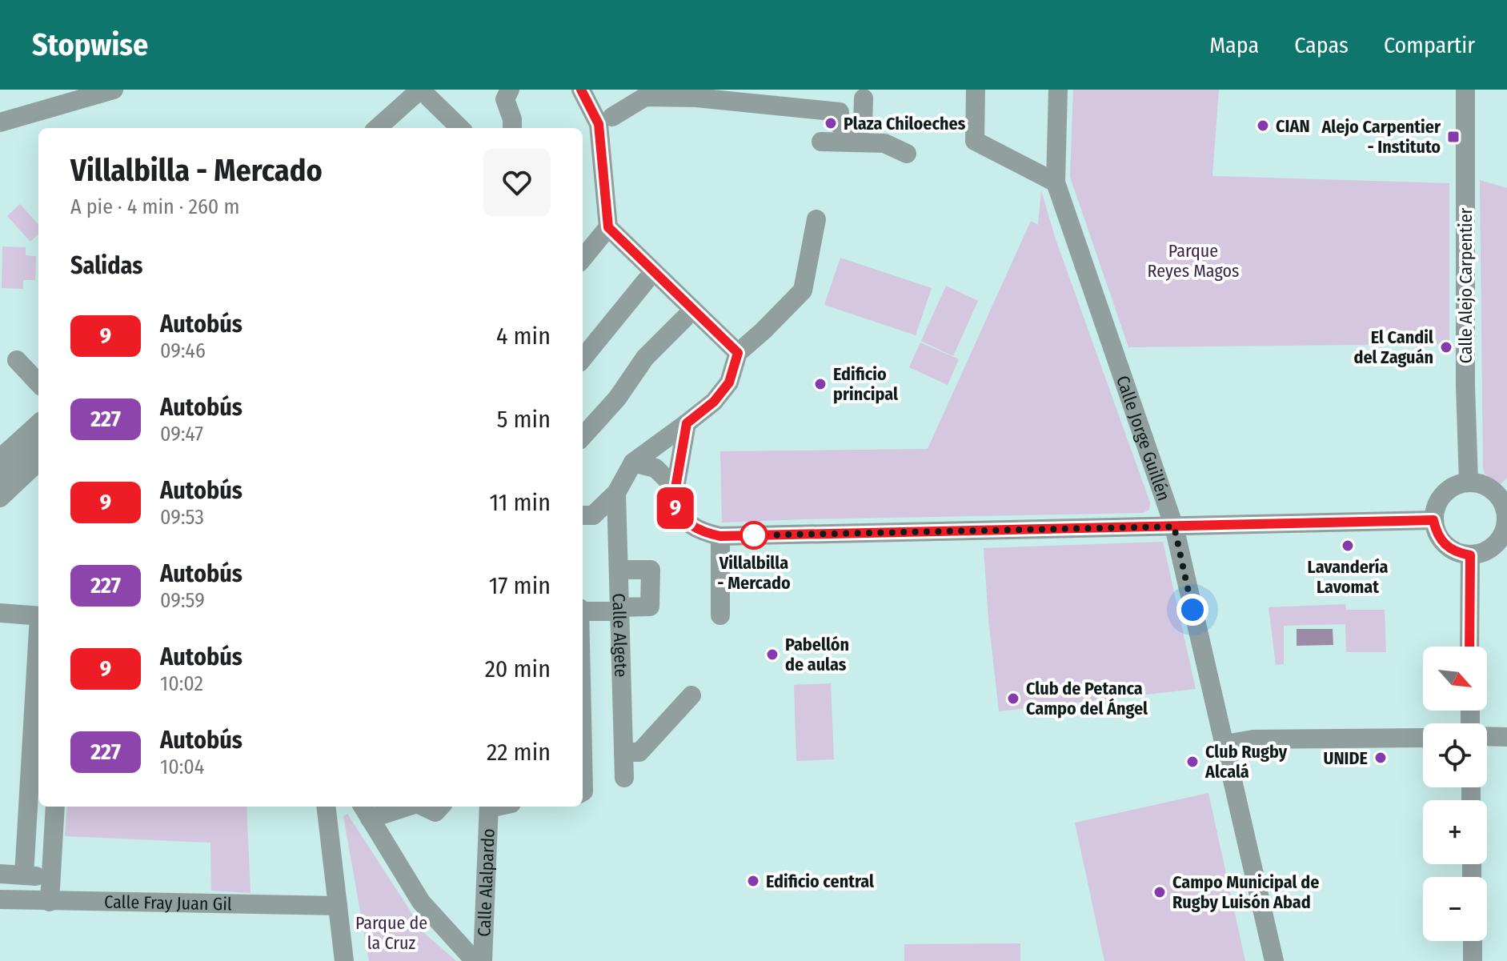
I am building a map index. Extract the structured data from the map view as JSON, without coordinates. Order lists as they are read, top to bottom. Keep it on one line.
{"streets":{"street":["Calle Alejo Carpentier","Calle Jorge Guillén","Calle Algete","Calle Alalpardo","Calle Fray Juan Gil"]},"parks":["Parque Reyes Magos","Parque de la Cruz"],"places":{"other":["Plaza Chiloeches","CIAN","El Candil del Zaguán","Edificio principal","Villalbilla - Mercado","Lavandería Lavomat","Pabellón de aulas","Club de Petanca Campo del Ángel","UNIDE","Club Rugby Alcalá","Edificio central","Campo Municipal de Rugby Luisón Abad"],"transit":["Alejo Carpentier - Instituto"]},"lines":["bus line 9"],"north":"bottom right","page":{"header":"Stopwise","nav":["Mapa","Capas","Compartir"],"on_map":"9","heading":[["Villalbilla - Mercado","A pie · 4 min · 260 m"],"Salidas"],"list":[{"mark":"9","name":"Autobús","note":"09:46","value":"4 min"},{"mark":"227","name":"Autobús","note":"09:47","value":"5 min"},{"mark":"9","name":"Autobús","note":"09:53","value":"11 min"},{"mark":"227","name":"Autobús","note":"09:59","value":"17 min"},{"mark":"9","name":"Autobús","note":"10:02","value":"20 min"},{"mark":"227","name":"Autobús","note":"10:04","value":"22 min"}],"map_buttons":["+","−"]}}
